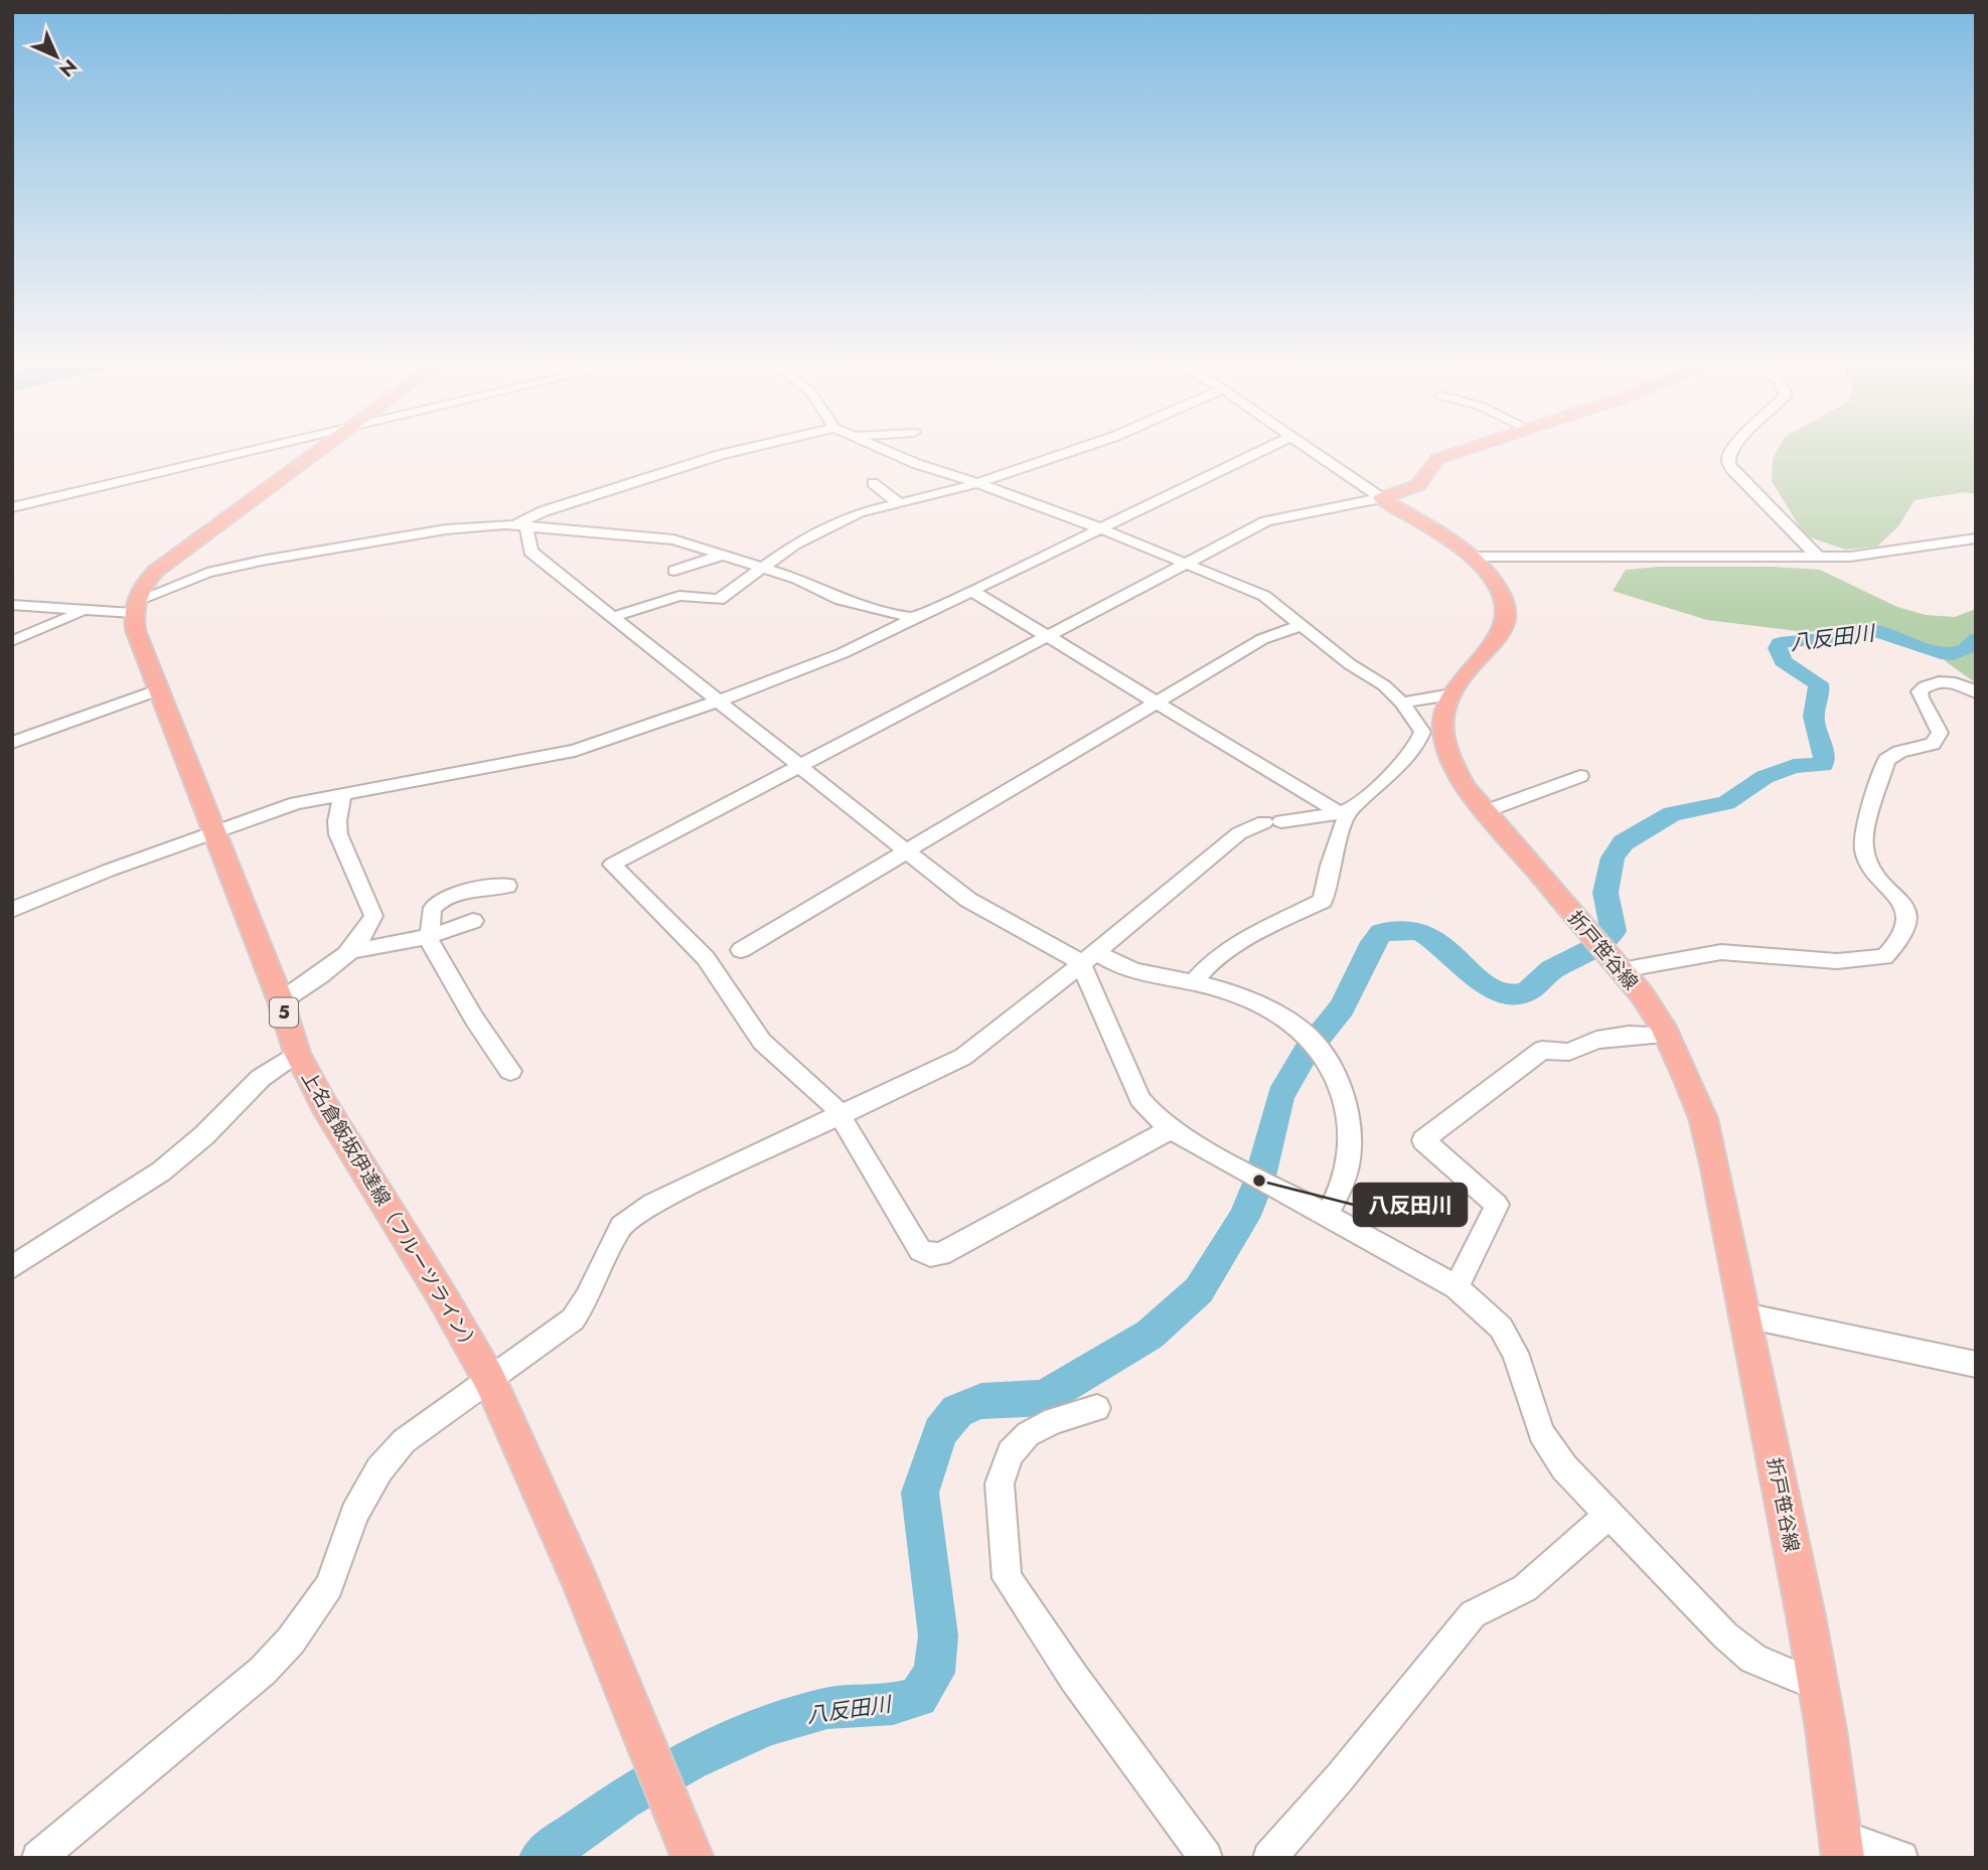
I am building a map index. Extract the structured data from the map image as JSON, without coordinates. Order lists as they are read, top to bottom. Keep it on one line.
{"streets":{"main road":["折戸笹谷線","5","上名倉飯坂伊達線（フルーツライン）"]},"water":["八反田川"],"places":["八反田川"],"north":"bottom right"}
